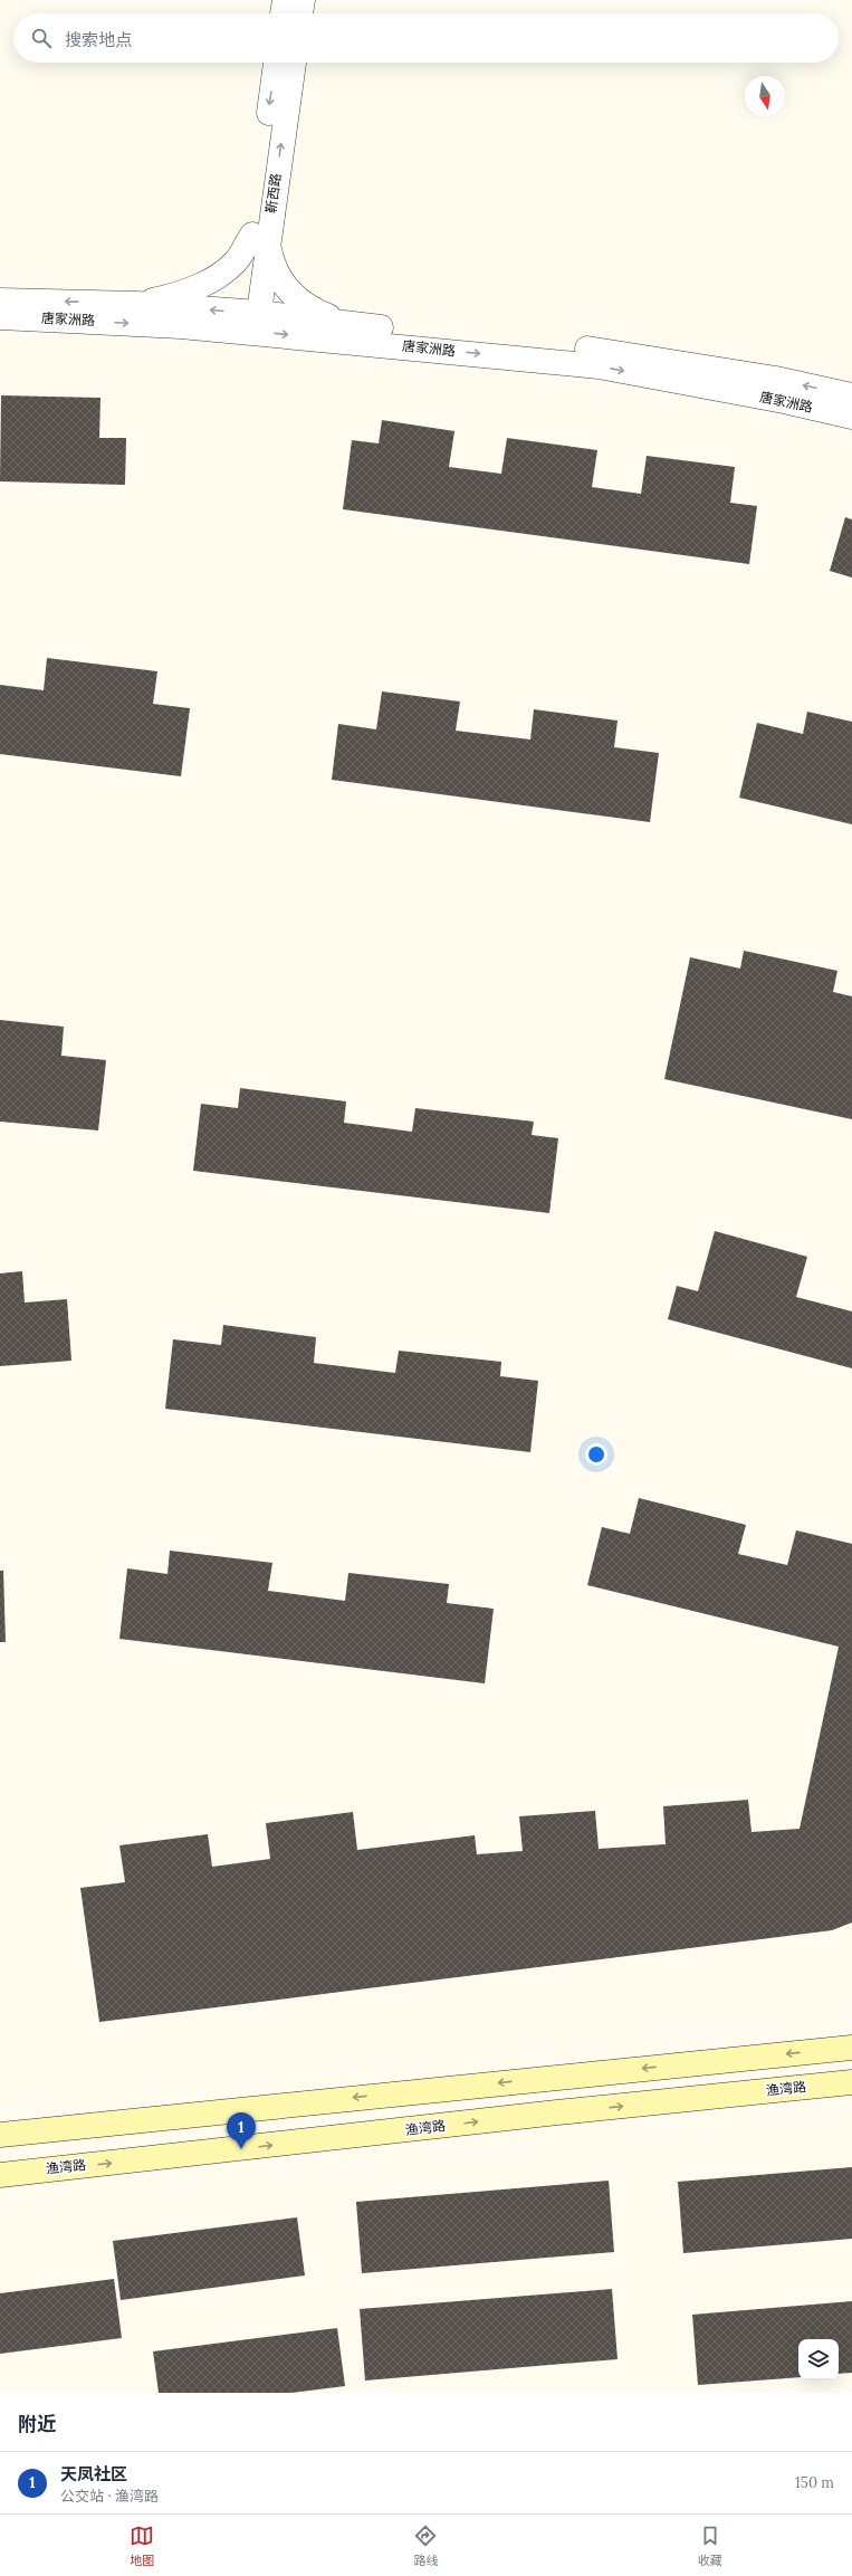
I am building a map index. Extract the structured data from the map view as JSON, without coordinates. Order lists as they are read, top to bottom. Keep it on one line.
{"streets":{"main road":["渔湾路"],"street":["靳西路","唐家洲路"]},"crossings":[["靳西路","唐家洲路"]],"north":"bottom","page":{"search":"搜索地点","pins":"1","heading":"附近","list":[{"mark":"1","name":"天凤社区","note":"公交站 · 渔湾路","value":"150 m"}],"nav":["地图","路线","收藏"]}}
